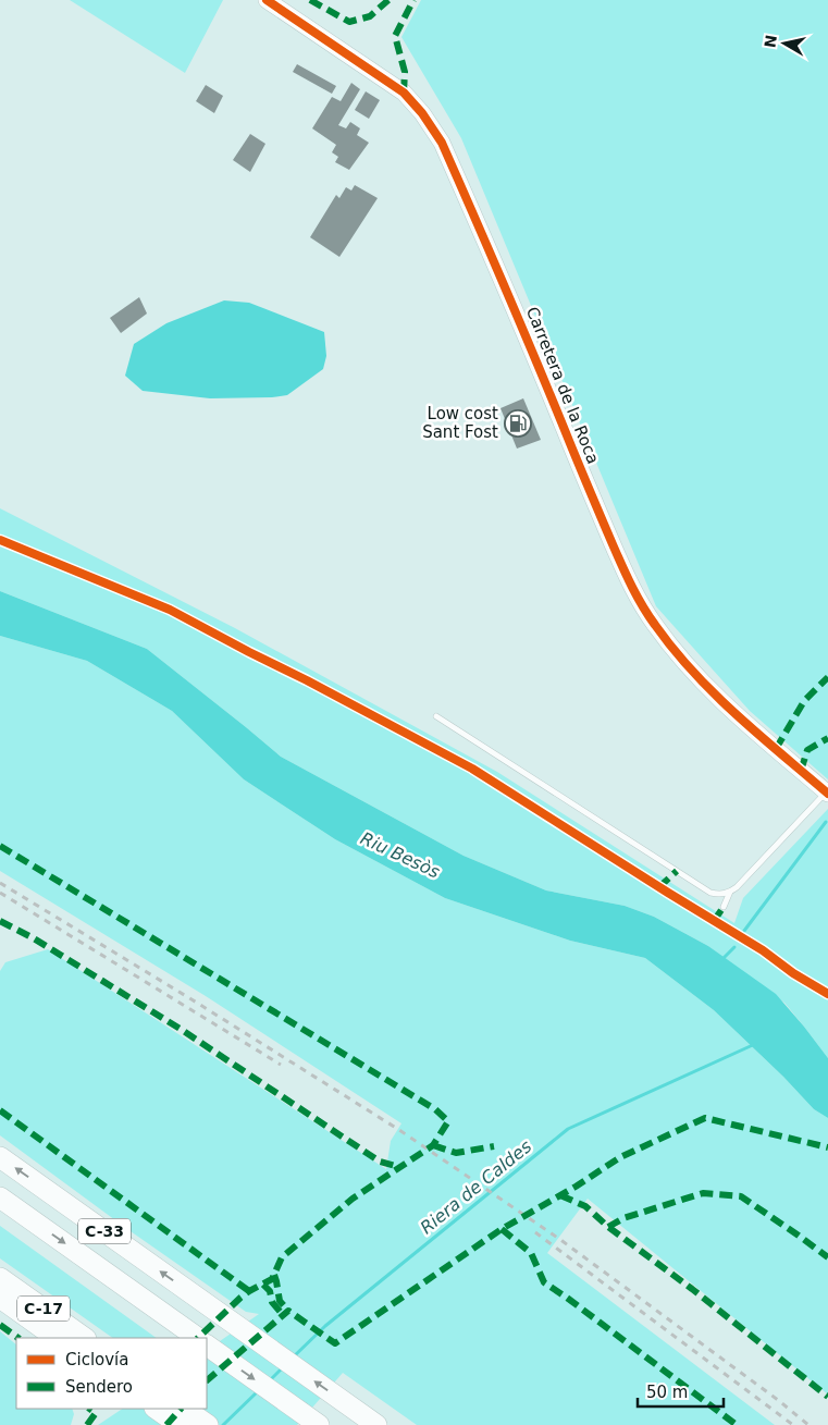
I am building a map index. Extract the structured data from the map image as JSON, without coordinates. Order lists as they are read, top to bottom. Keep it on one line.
{"streets":{"highway":["C-33","C-17"],"street":["Carretera de la Roca"]},"water":["Riu Besòs","Riera de Caldes"],"places":{"fuel station":["Low cost Sant Fost"]},"legend":["Ciclovía","Sendero"],"scale_bar":"50 m","north":"left"}
